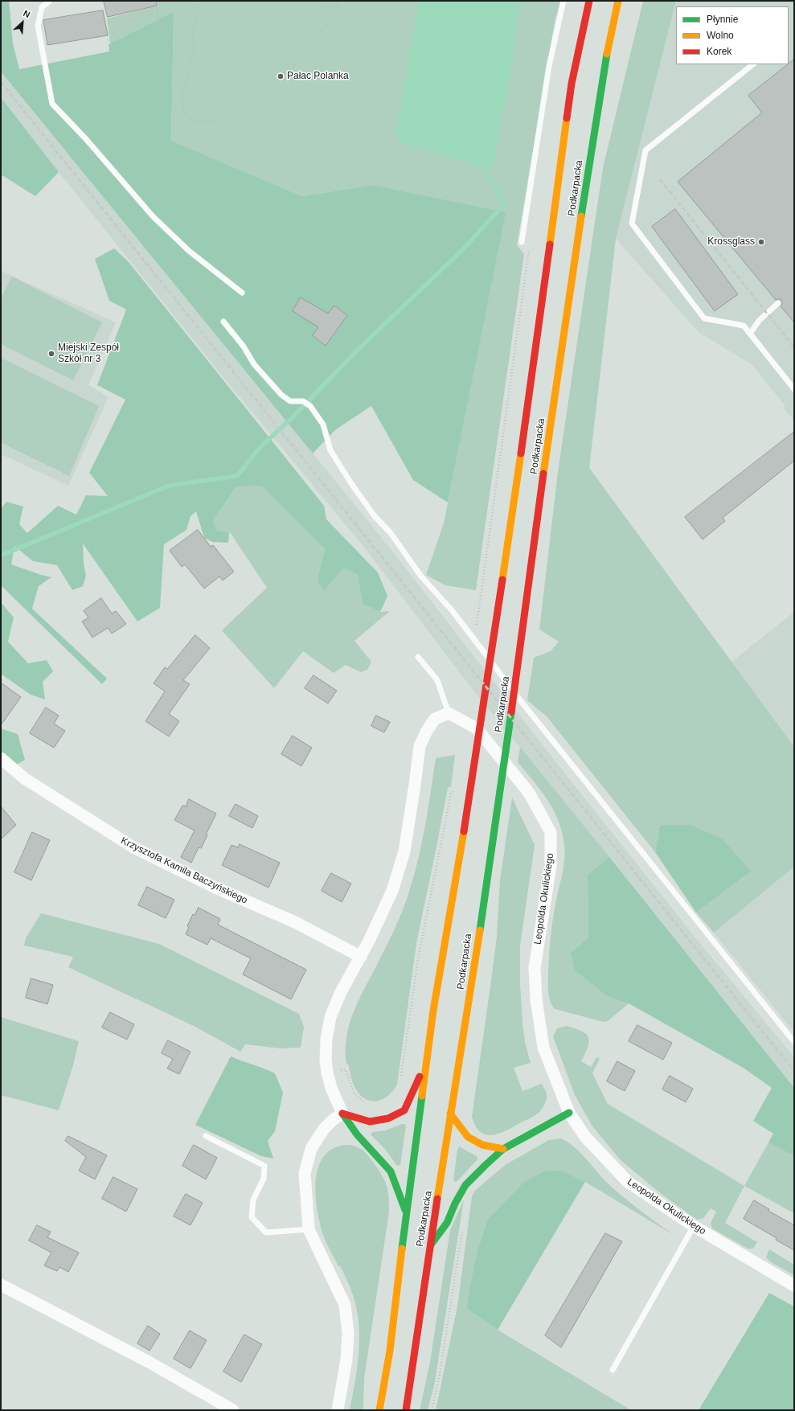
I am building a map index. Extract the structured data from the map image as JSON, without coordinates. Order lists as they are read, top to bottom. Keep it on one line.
{"streets":{"main road":["Podkarpacka"],"street":["Krzysztofa Kamila Baczyńskiego","Leopolda Okulickiego"]},"places":["Pałac Polanka","Krossglass","Miejski Zespół Szkół nr 3"],"legend":["Płynnie","Wolno","Korek"],"north":"top right"}
